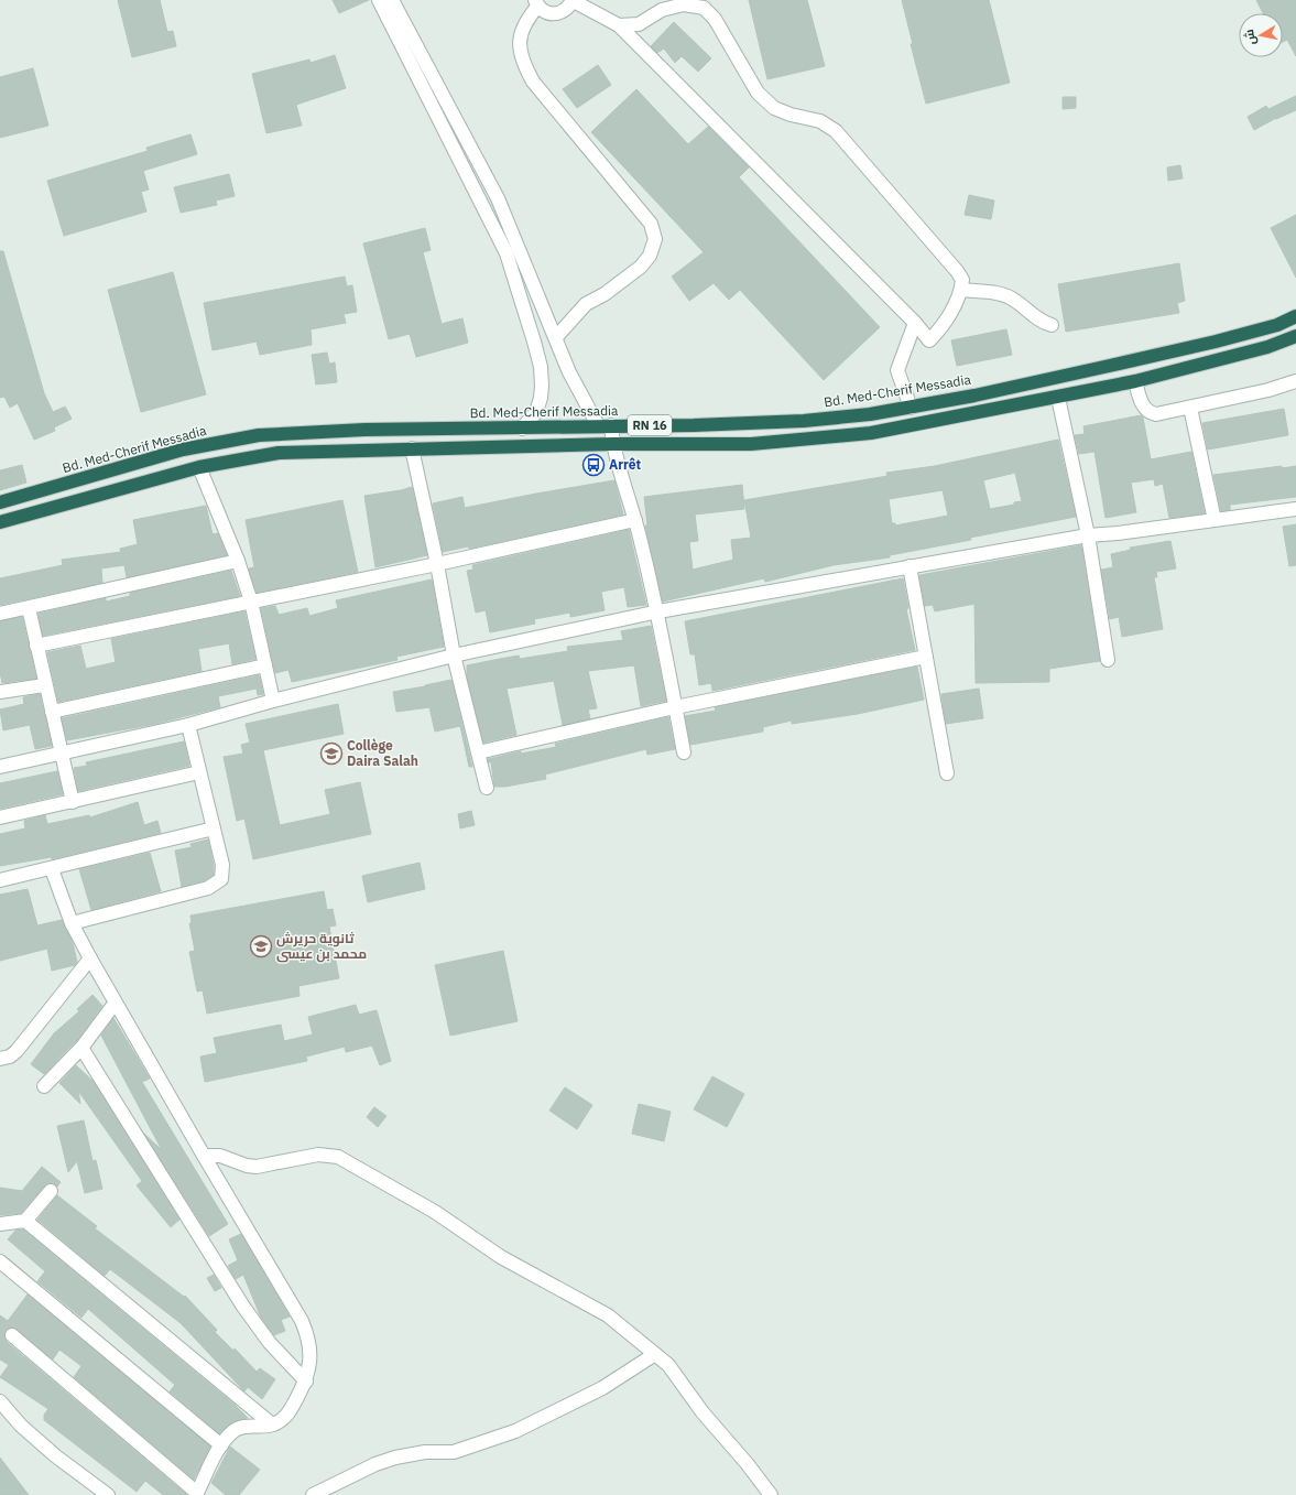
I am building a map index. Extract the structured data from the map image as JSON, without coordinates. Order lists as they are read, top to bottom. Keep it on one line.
{"streets":{"highway":["Bd. Med-Cherif Messadia","RN 16"]},"places":{"bus stop":["Arrêt"],"school or university":["Collège Daira Salah","ثانوية حريرش محمد بن عيسى"]},"north":"left"}
